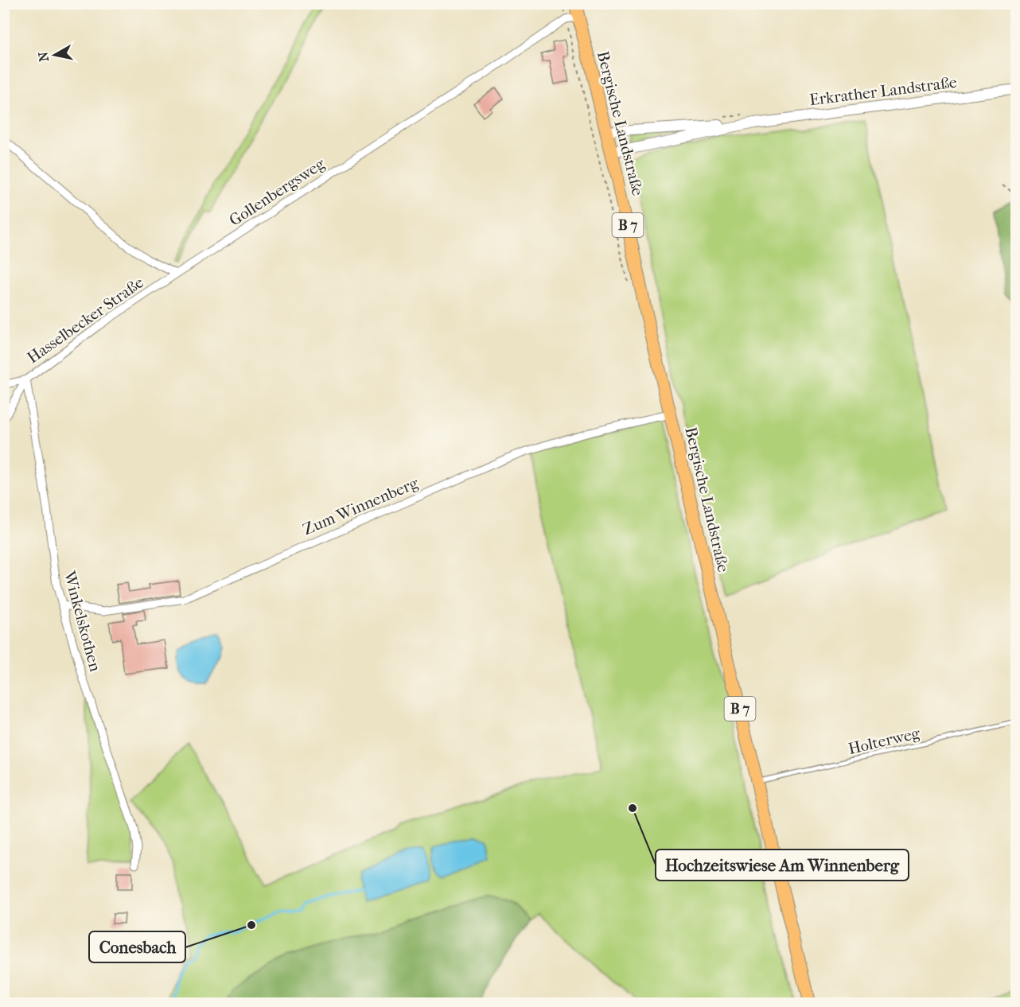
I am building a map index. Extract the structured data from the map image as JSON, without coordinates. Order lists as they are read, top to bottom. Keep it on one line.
{"streets":{"main road":["Bergische Landstraße","B 7"],"street":["Erkrather Landstraße","Gollenbergsweg","Hasselbecker Straße","Zum Winnenberg","Winkelskothen"],"lane":["Holterweg"]},"crossings":[["Erkrather Landstraße","Bergische Landstraße"],["Bergische Landstraße","Gollenbergsweg"],["Bergische Landstraße","Zum Winnenberg"],["Bergische Landstraße","Holterweg"],["Gollenbergsweg","Hasselbecker Straße"],["Hasselbecker Straße","Winkelskothen"],["Zum Winnenberg","Winkelskothen"]],"places":["Hochzeitswiese Am Winnenberg","Conesbach"],"north":"left"}
